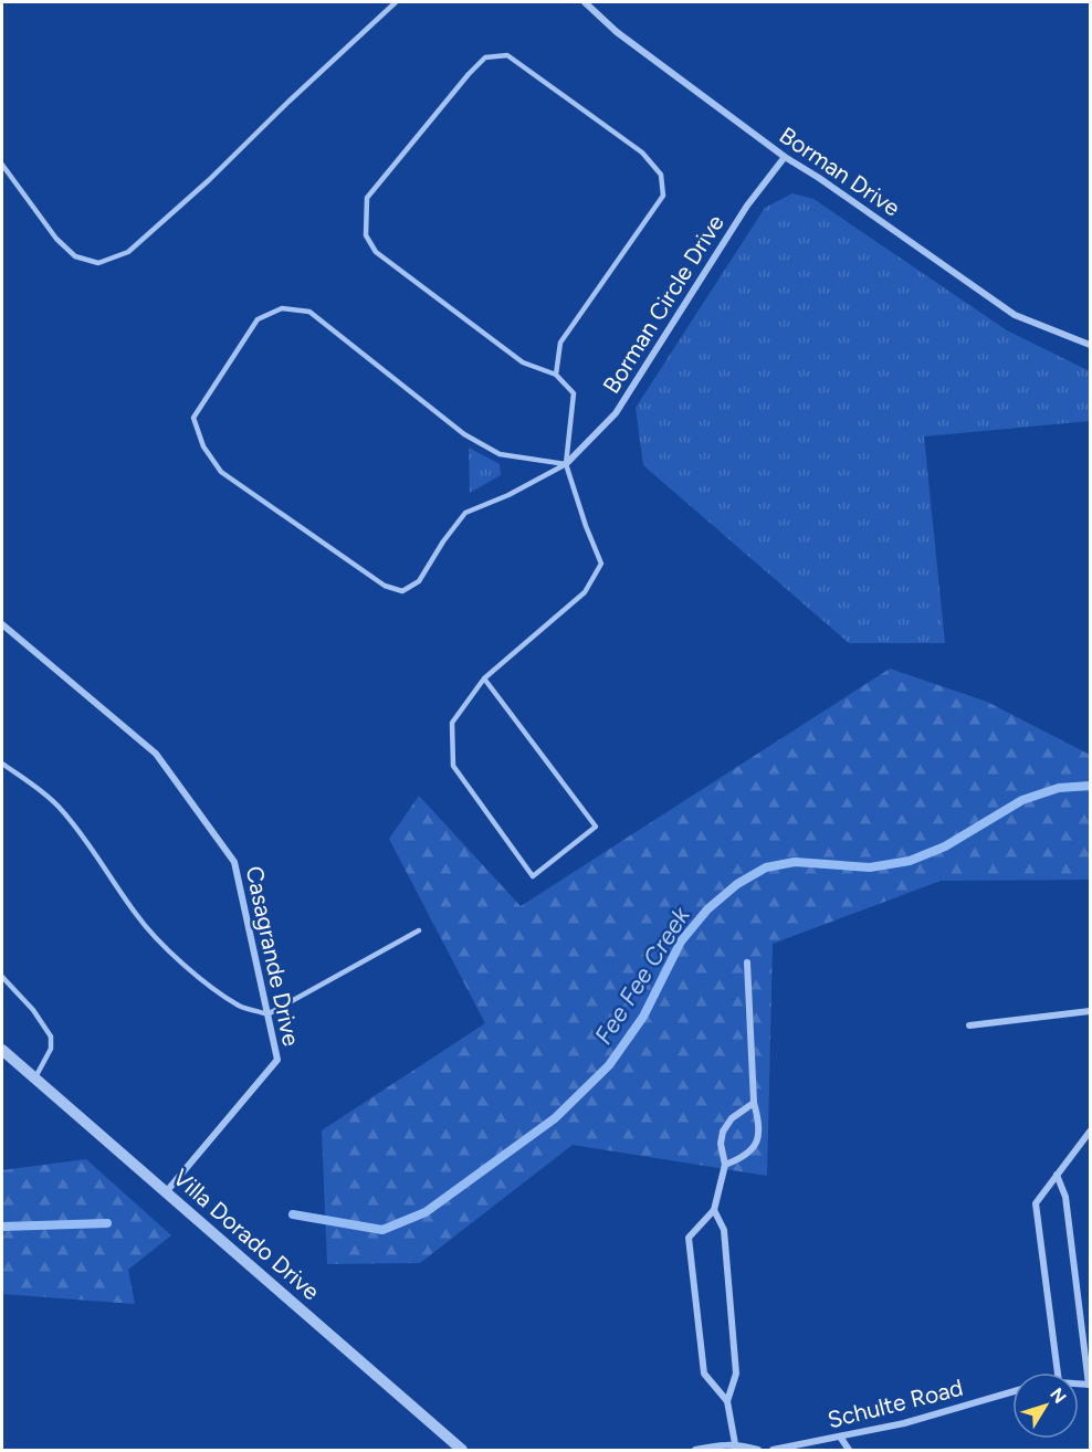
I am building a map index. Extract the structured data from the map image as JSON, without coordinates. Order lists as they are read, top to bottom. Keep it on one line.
{"streets":{"street":["Borman Drive","Borman Circle Drive","Casagrande Drive","Villa Dorado Drive","Schulte Road"]},"crossings":[["Borman Drive","Borman Circle Drive"],["Casagrande Drive","Villa Dorado Drive"]],"water":["Fee Fee Creek"],"north":"top right"}
